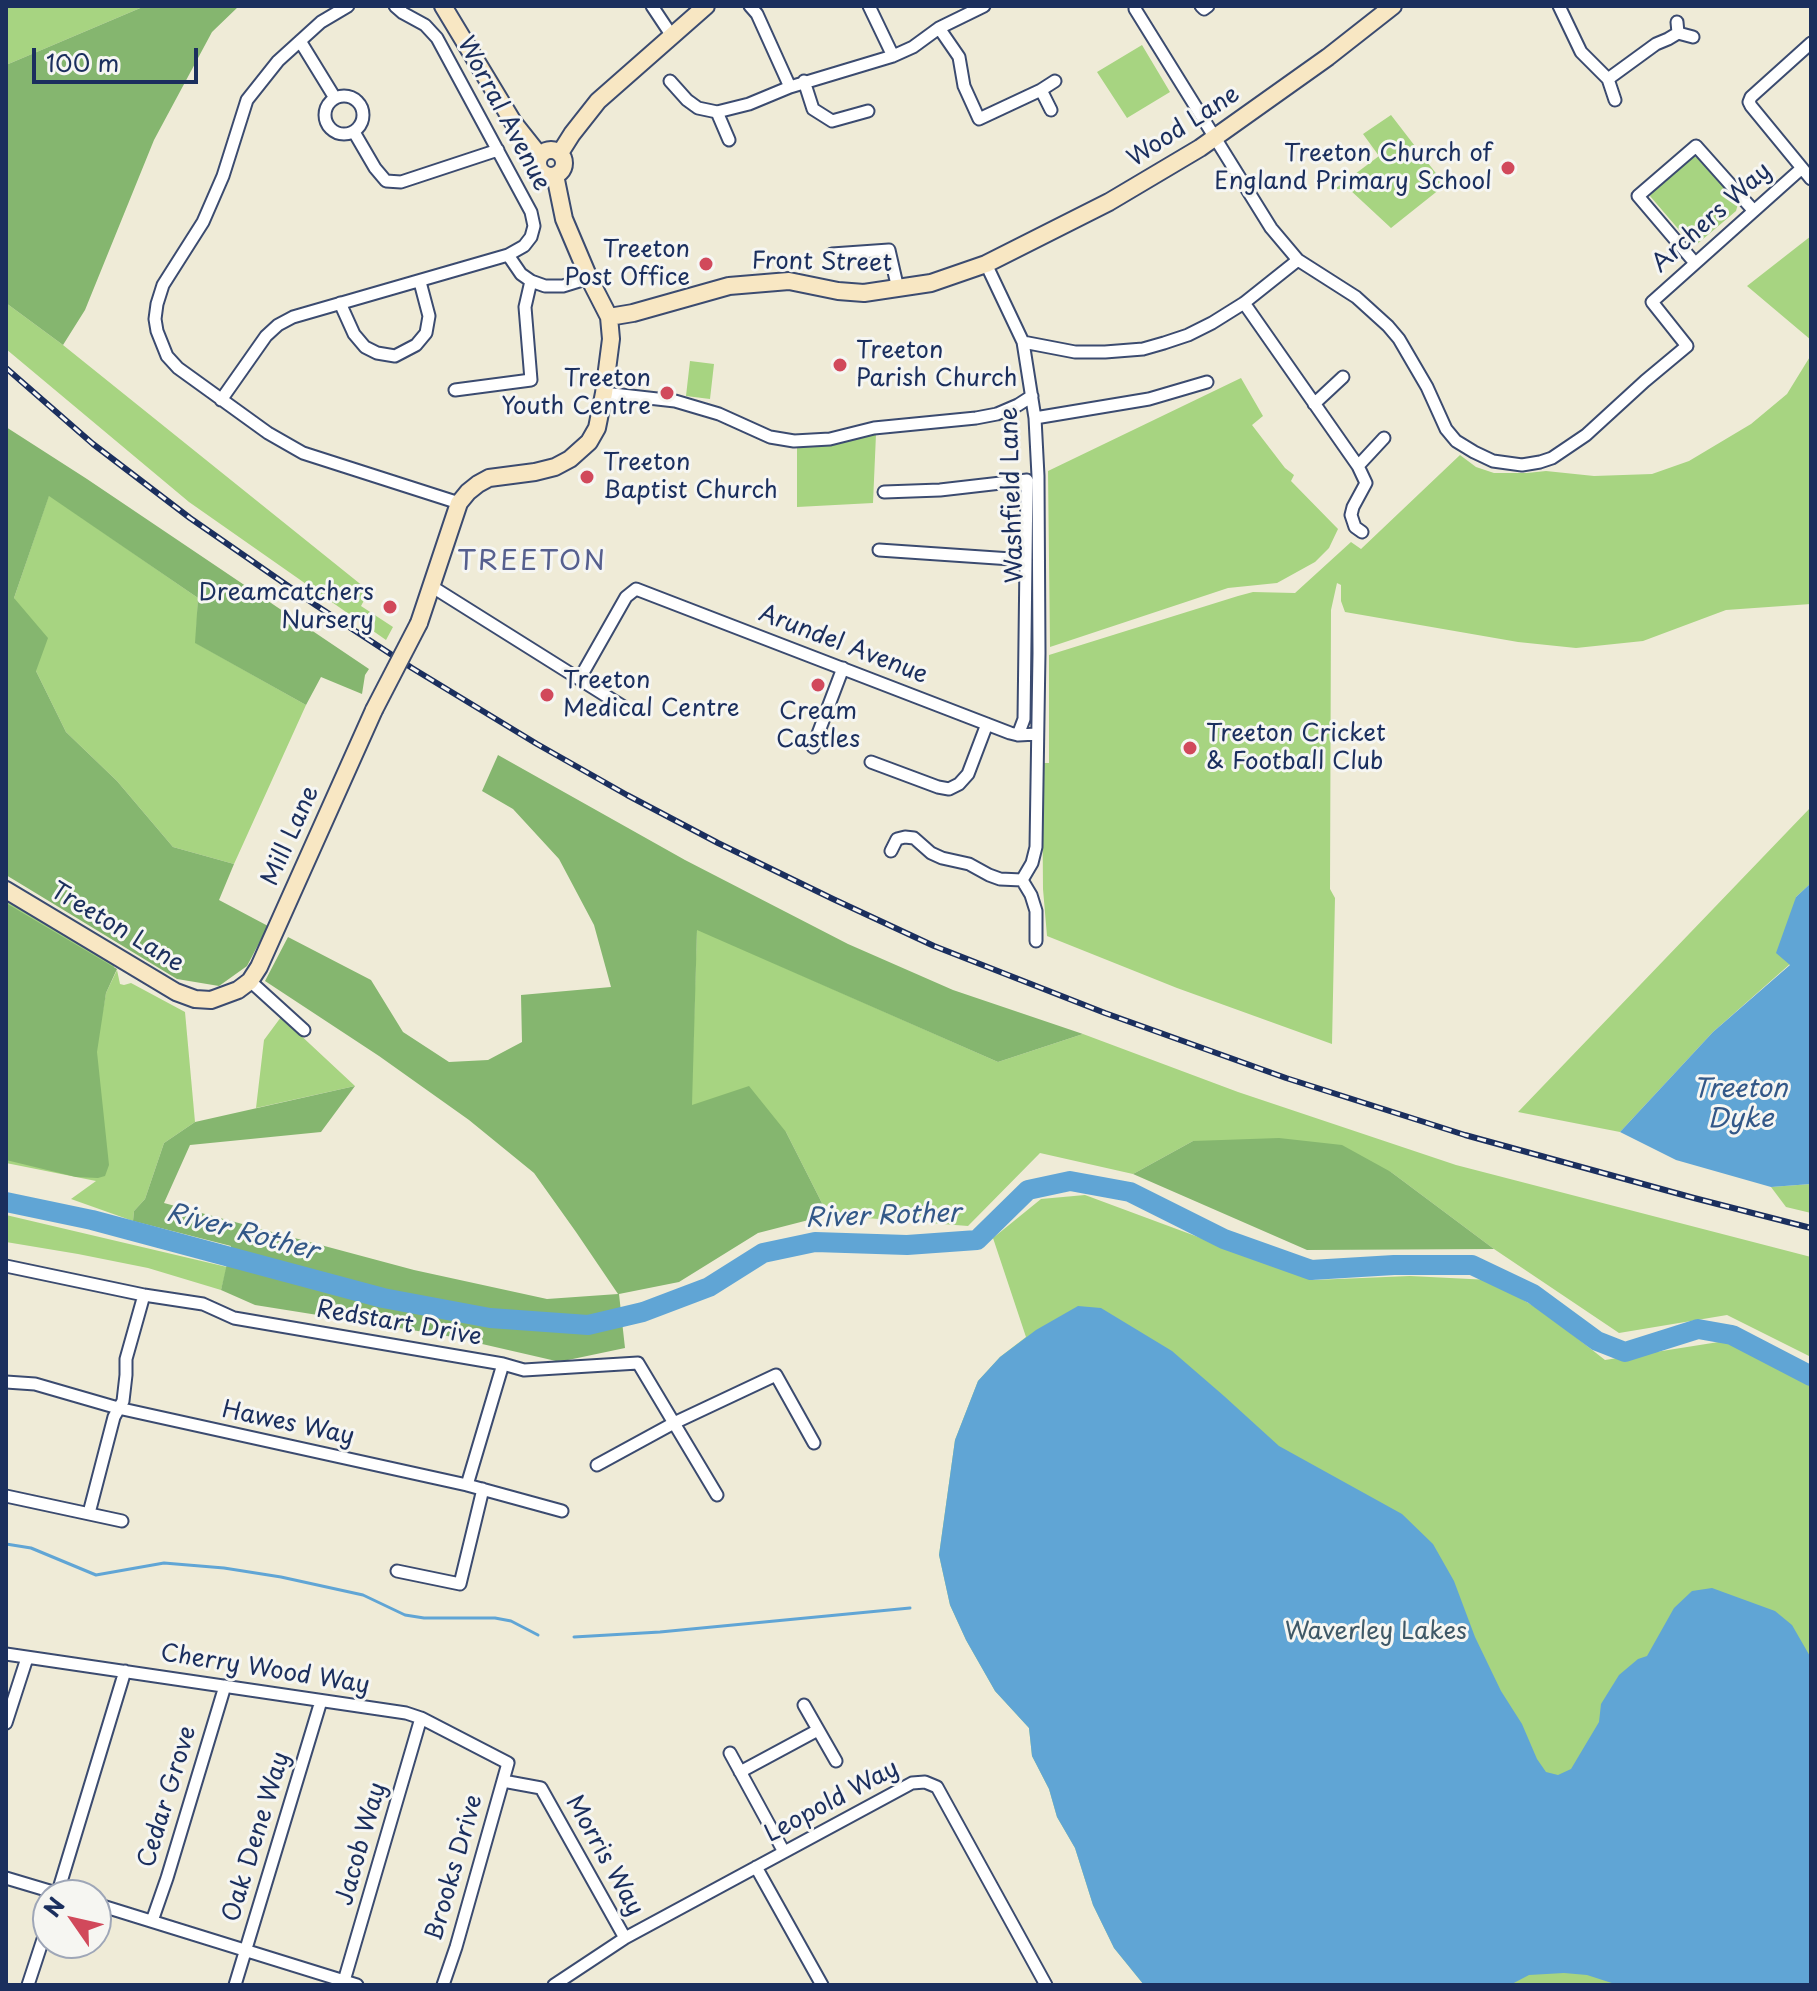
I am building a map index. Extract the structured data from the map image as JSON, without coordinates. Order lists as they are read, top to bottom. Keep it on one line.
{"streets":{"main road":["Wood Lane","Front Street","Mill Lane","Treeton Lane"],"street":["Worral Avenue","Archers Way","Washfield Lane","Arundel Avenue","Redstart Drive","Hawes Way","Cherry Wood Way","Cedar Grove","Leopold Way","Oak Dene Way","Jacob Way","Morris Way","Brooks Drive"]},"crossings":[["Wood Lane","Front Street"],["Wood Lane","Washfield Lane"],["Front Street","Washfield Lane"],["Washfield Lane","Arundel Avenue"],["Mill Lane","Treeton Lane"],["Cherry Wood Way","Cedar Grove"],["Cherry Wood Way","Oak Dene Way"],["Cherry Wood Way","Jacob Way"],["Cherry Wood Way","Brooks Drive"],["Leopold Way","Morris Way"],["Morris Way","Brooks Drive"]],"districts":["TREETON"],"water":["Treeton Dyke","River Rother"],"parks":["Waverley Lakes"],"places":["Treeton Church of England Primary School","Treeton Post Office","Treeton Parish Church","Treeton Youth Centre","Treeton Baptist Church","Dreamcatchers Nursery","Cream Castles","Treeton Medical Centre","Treeton Cricket & Football Club"],"scale_bar":"100 m","north":"top left"}
